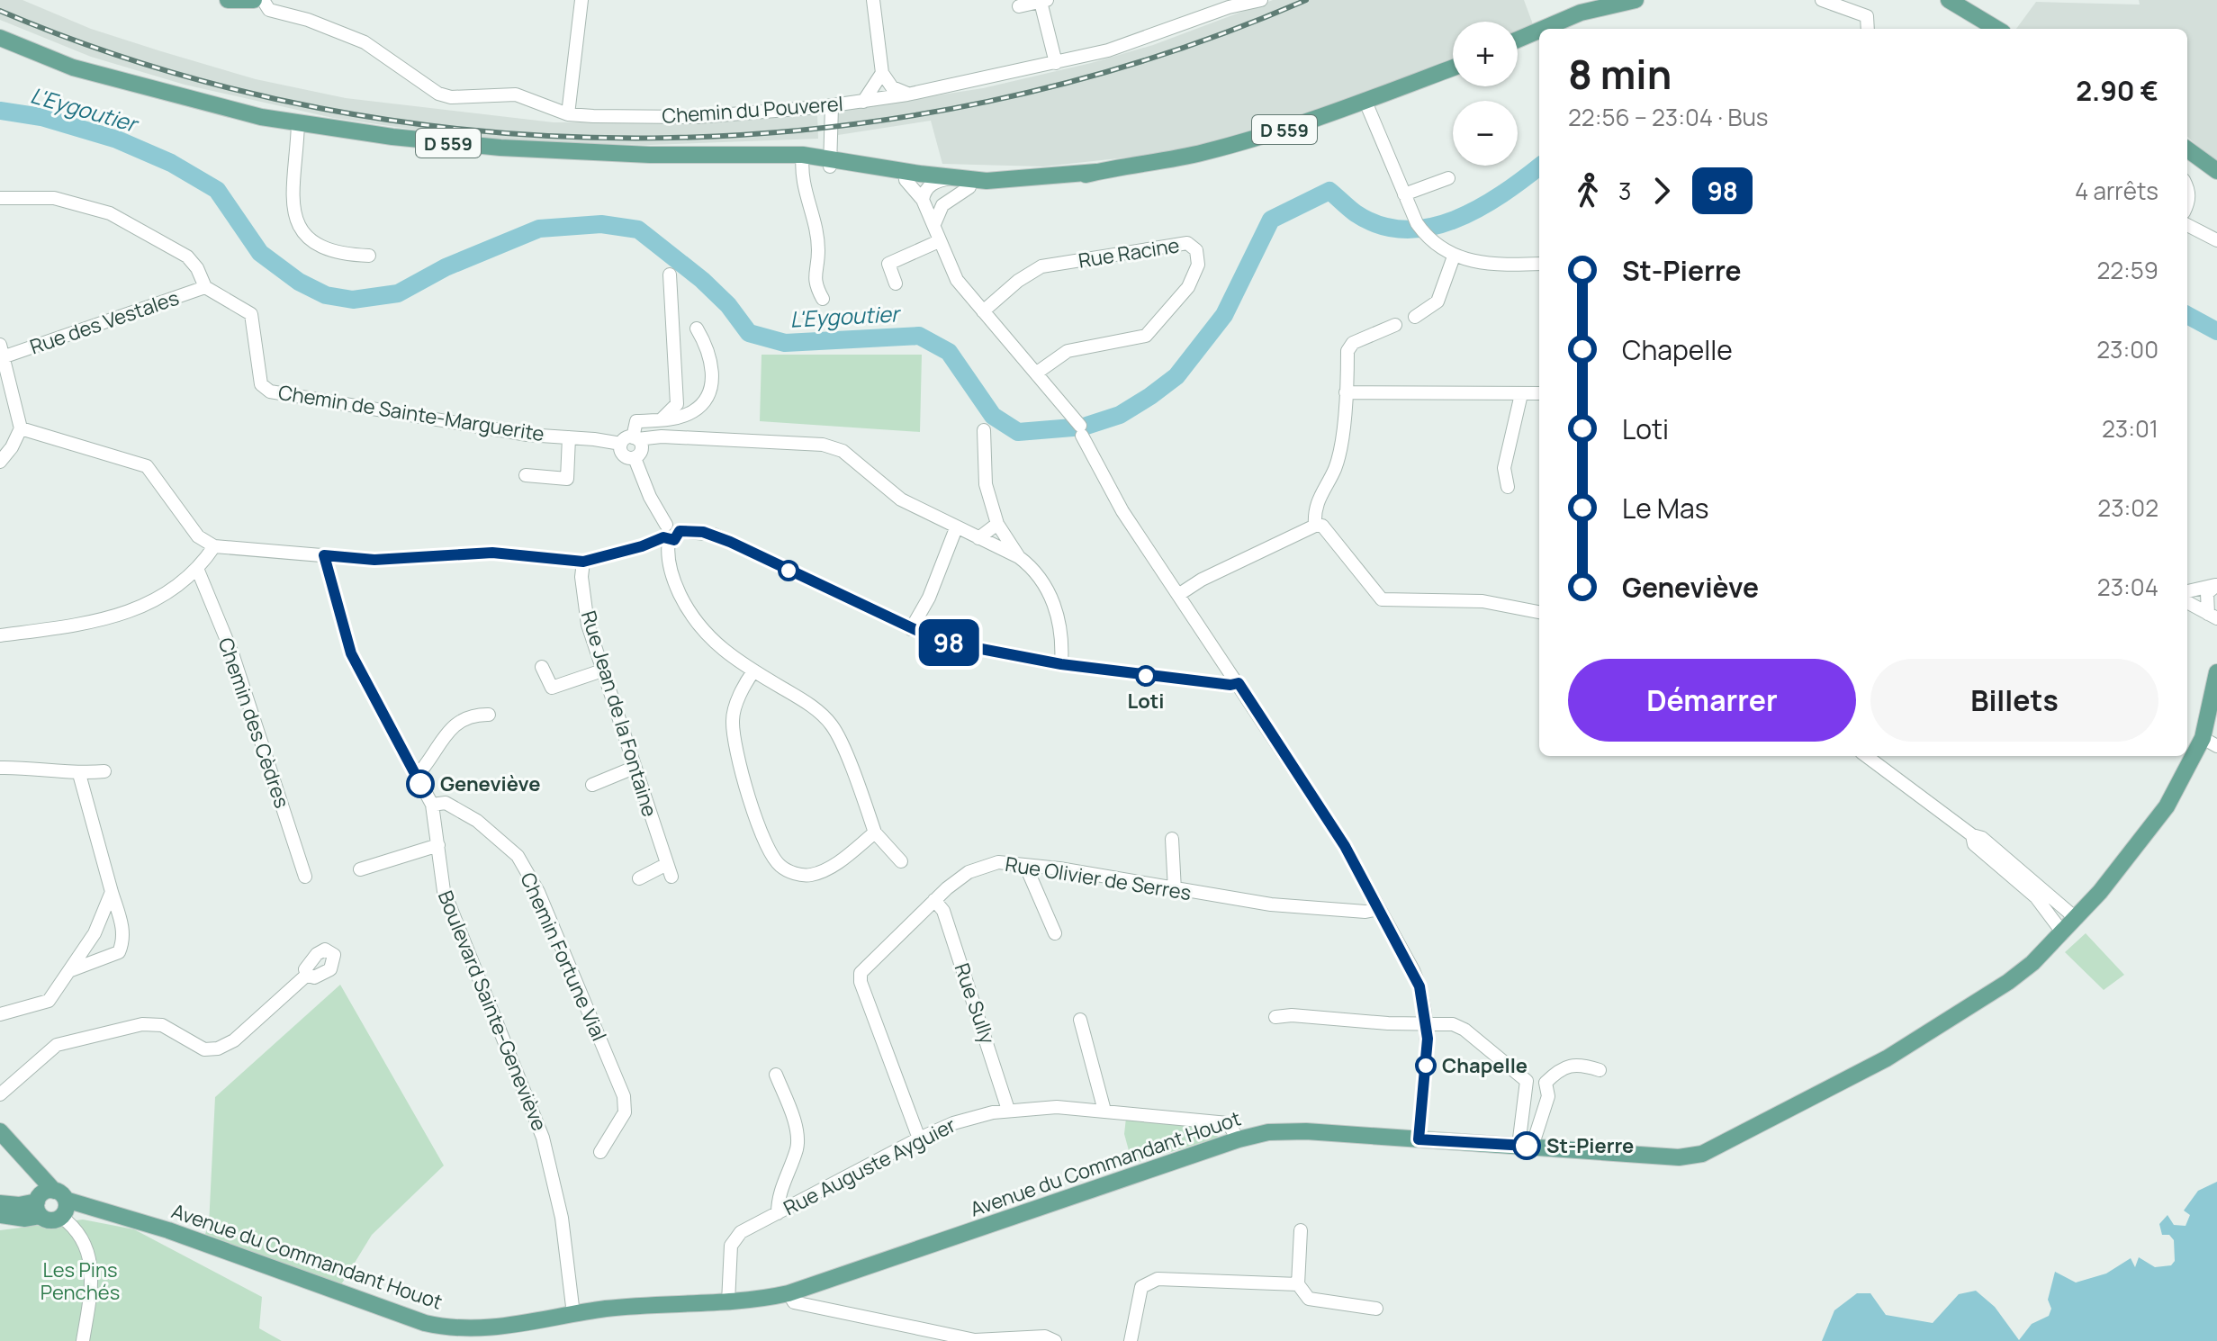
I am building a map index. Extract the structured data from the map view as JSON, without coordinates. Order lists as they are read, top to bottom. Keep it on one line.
{"streets":{"main road":["D 559","Avenue du Commandant Houot"],"street":["Chemin du Pouverel","Rue Racine","Rue des Vestales","Chemin de Sainte-Marguerite","Rue Jean de la Fontaine","Chemin des Cèdres","Rue Olivier de Serres","Chemin Fortune Vial","Rue Sully","Boulevard Sainte-Geneviève","Rue Auguste Ayguier"]},"crossings":[["Rue des Vestales","Chemin de Sainte-Marguerite"],["Rue Olivier de Serres","Rue Sully"],["Rue Olivier de Serres","Rue Auguste Ayguier"],["Chemin Fortune Vial","Boulevard Sainte-Geneviève"],["Rue Sully","Rue Auguste Ayguier"],["Boulevard Sainte-Geneviève","Avenue du Commandant Houot"],["Avenue du Commandant Houot","Rue Auguste Ayguier"]],"water":["L'Eygoutier"],"parks":["Les Pins Penchés"],"places":["Loti","Geneviève","Chapelle","St-Pierre"],"lines":["bus line 98"],"page":{"on_map":"98","map_buttons":["+","−"],"heading":["8 min","22:56 – 23:04 · Bus","2.90 €"],"legs":["3","98","4 arrêts"],"list":[{"name":"St-Pierre","value":"22:59"},{"name":"Chapelle","value":"23:00"},{"name":"Loti","value":"23:01"},{"name":"Le Mas","value":"23:02"},{"name":"Geneviève","value":"23:04"}],"buttons":["Démarrer","Billets"]}}
